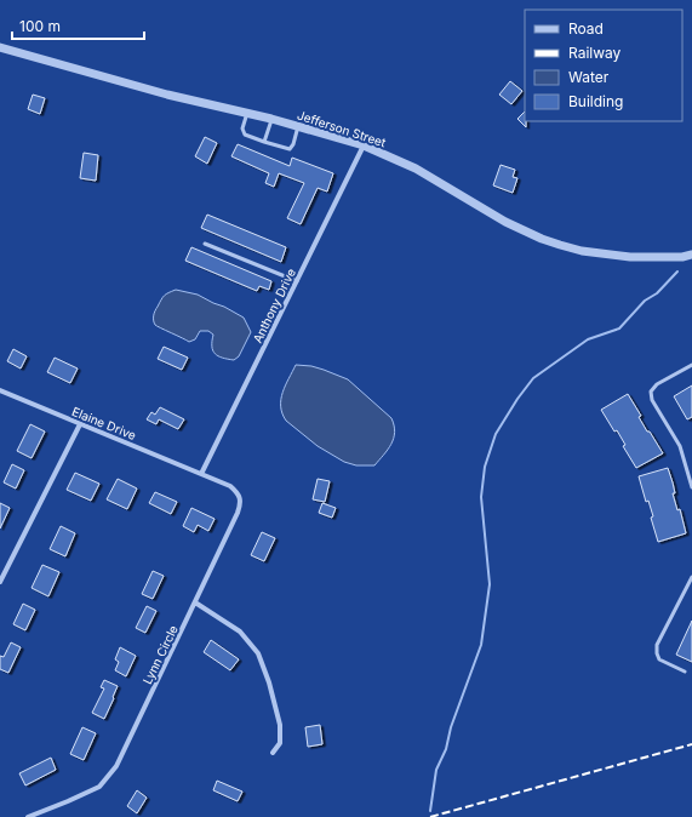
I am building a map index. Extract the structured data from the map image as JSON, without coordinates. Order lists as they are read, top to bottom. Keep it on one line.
{"streets":{"street":["Jefferson Street","Anthony Drive","Elaine Drive","Lynn Circle"]},"crossings":[["Jefferson Street","Anthony Drive"],["Anthony Drive","Elaine Drive"],["Anthony Drive","Lynn Circle"],["Elaine Drive","Lynn Circle"]],"legend":["Road","Railway","Water","Building"],"scale_bar":"100 m"}
